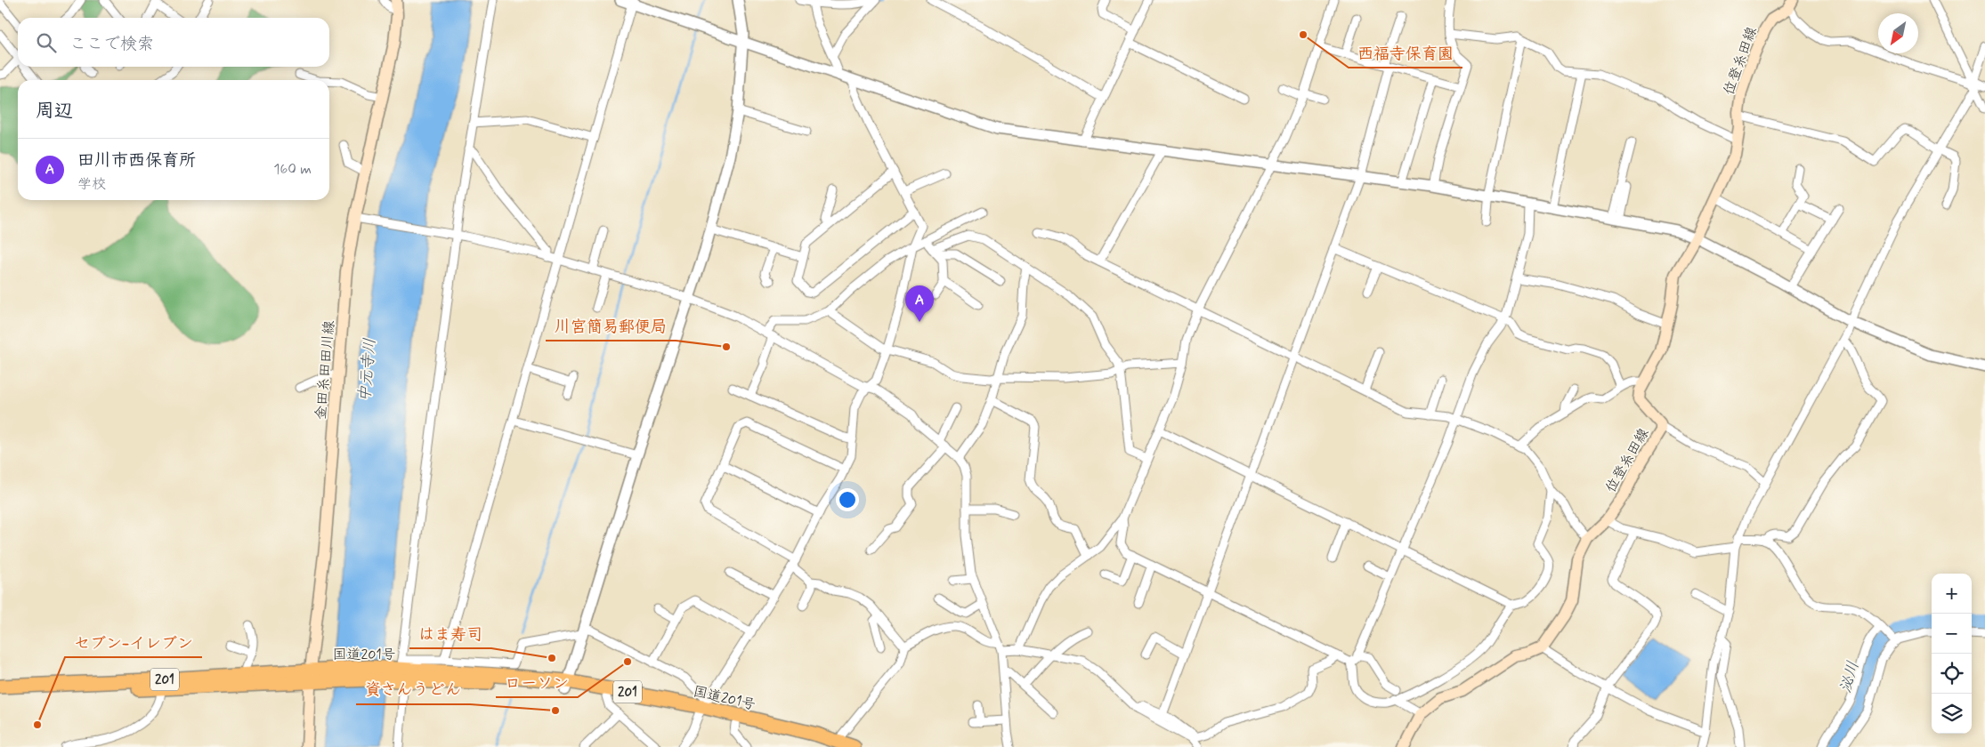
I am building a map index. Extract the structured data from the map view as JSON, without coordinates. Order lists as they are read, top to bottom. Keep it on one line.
{"streets":{"highway":["国道201号","201"],"main road":["位登糸田線","金田糸田田川線"]},"crossings":[["金田糸田田川線","国道201号"]],"water":["中元寺川","泌川"],"places":["西福寺保育園","川宮簡易郵便局","はま寿司","ローソン","資さんうどん","セブン-イレブン"],"north":"bottom left","page":{"search":"ここで検索","heading":"周辺","list":[{"mark":"A","name":"田川市西保育所","note":"学校","value":"160 m"}],"pins":"A","map_buttons":["+","−"]}}
